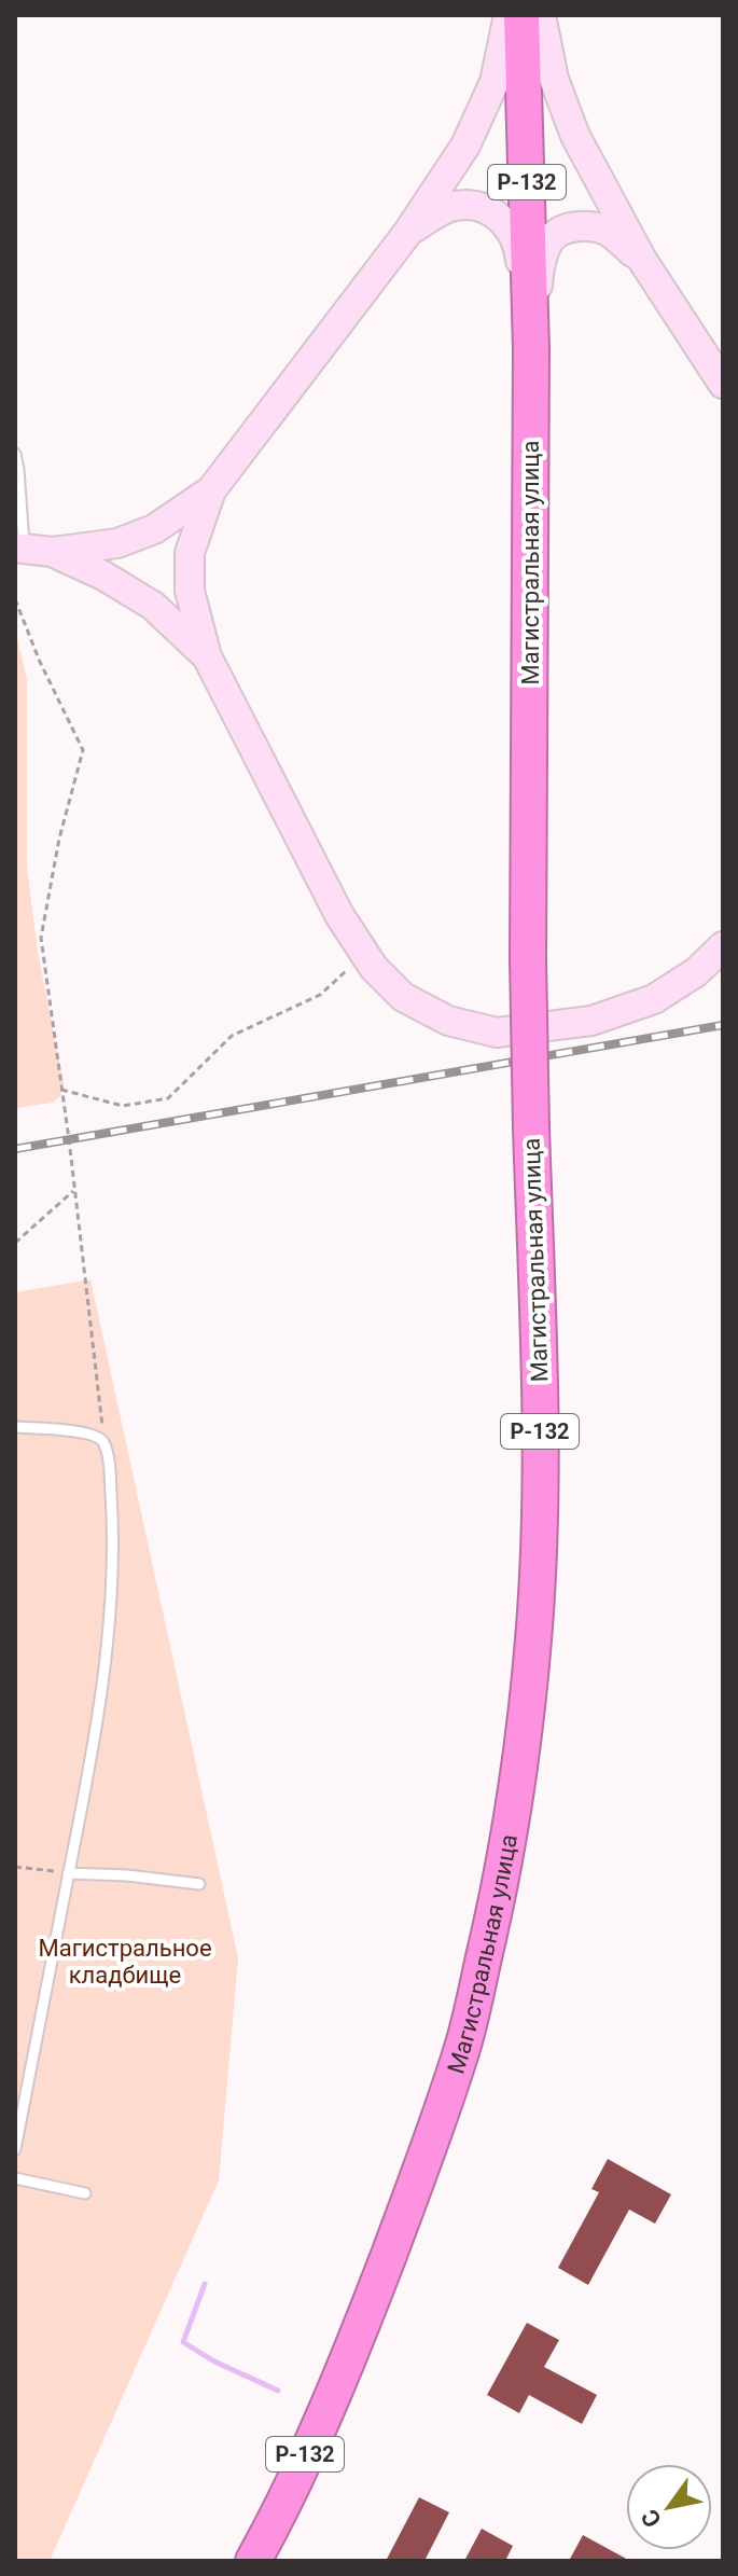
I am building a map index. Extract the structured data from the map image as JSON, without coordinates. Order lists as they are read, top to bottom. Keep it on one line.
{"streets":{"highway":["Р-132","Магистральная улица"]},"parks":["Магистральное кладбище"],"north":"bottom left"}
